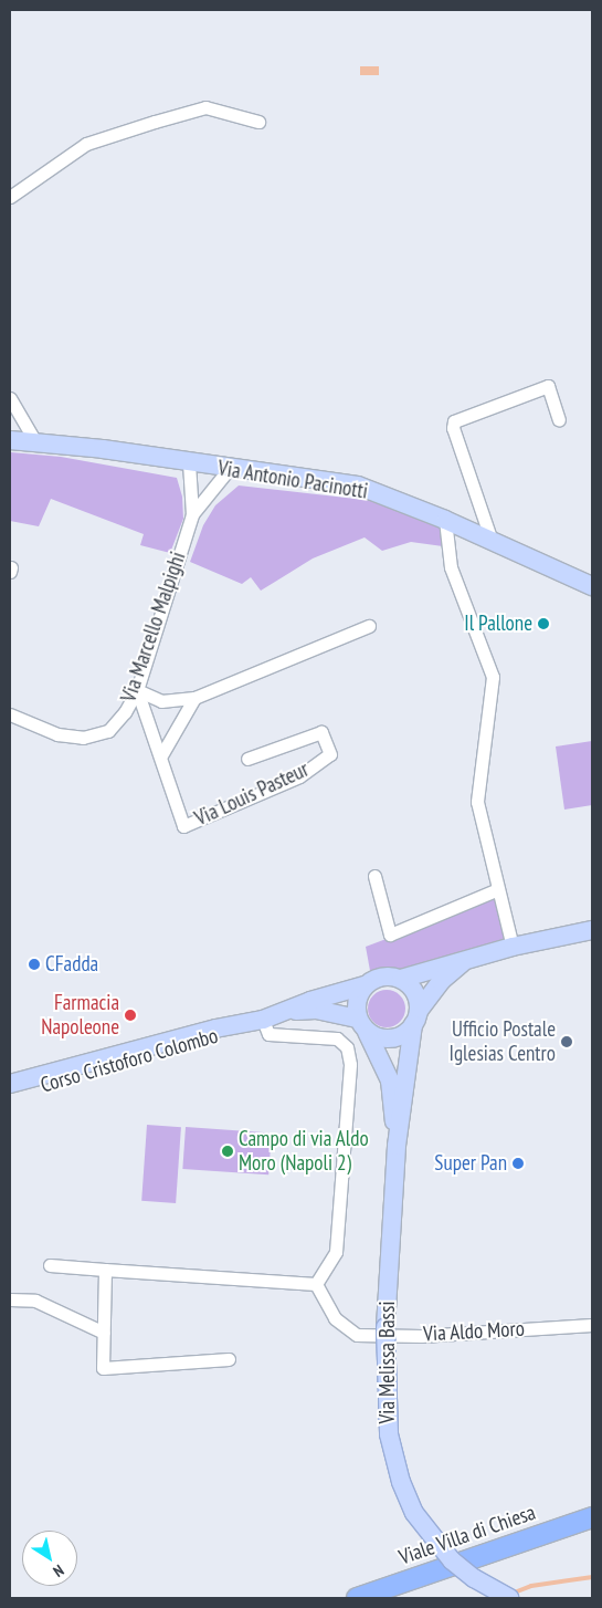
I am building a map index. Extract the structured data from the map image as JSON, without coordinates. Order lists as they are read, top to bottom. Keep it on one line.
{"streets":{"main road":["Viale Villa di Chiesa"],"street":["Via Antonio Pacinotti","Via Marcello Malpighi","Via Louis Pasteur","Corso Cristoforo Colombo","Via Aldo Moro","Via Melissa Bassi"]},"crossings":[["Via Antonio Pacinotti","Via Marcello Malpighi"],["Via Marcello Malpighi","Via Louis Pasteur"],["Corso Cristoforo Colombo","Via Melissa Bassi"]],"places":["Il Pallone","CFadda","Farmacia Napoleone","Ufficio Postale Iglesias Centro","Campo di via Aldo Moro (Napoli 2)","Super Pan"],"north":"bottom right"}
